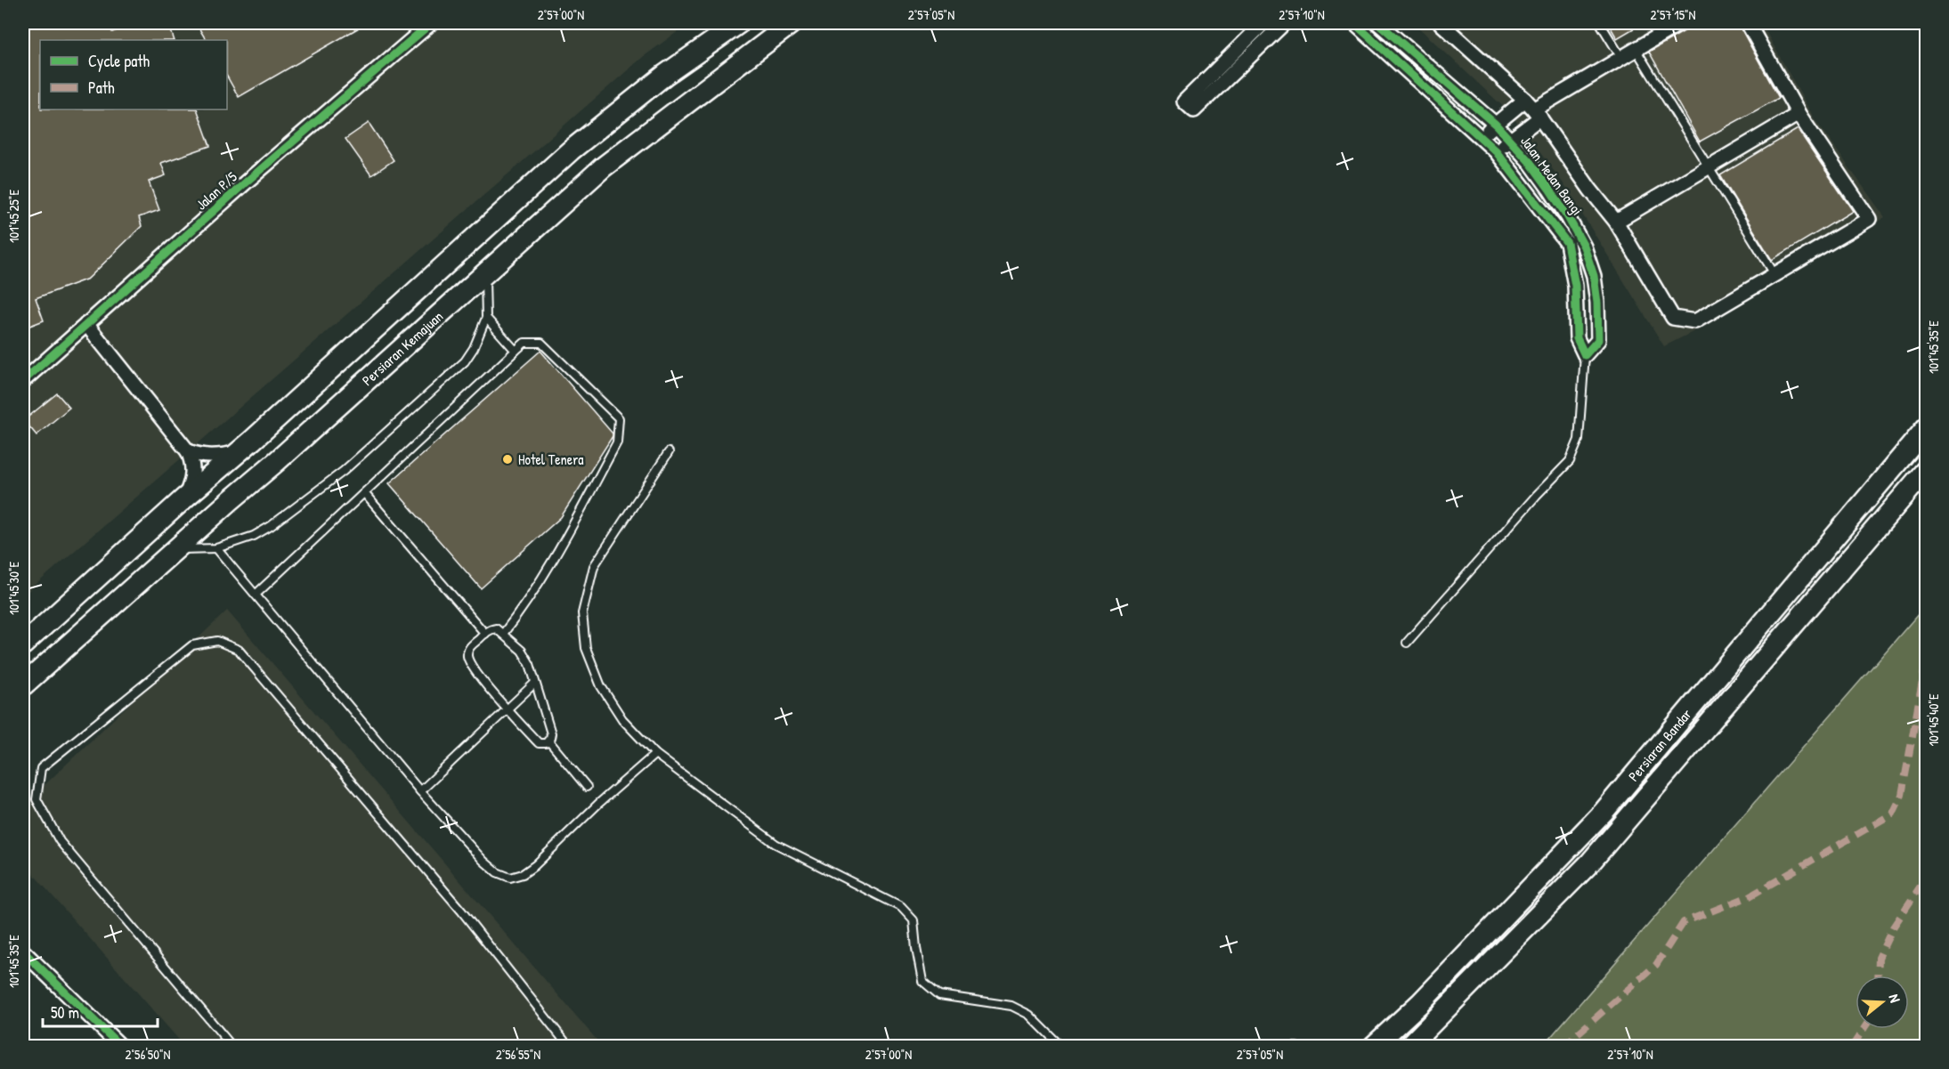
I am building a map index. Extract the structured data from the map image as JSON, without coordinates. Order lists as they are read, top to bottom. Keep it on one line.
{"streets":{"main road":["Persiaran Kemajuan","Persiaran Bandar"],"street":["Jalan Medan Bangi","Jalan P/5"]},"places":["Hotel Tenera"],"legend":["Cycle path","Path"],"scale_bar":"50 m","north":"right","coordinates":["2°57'00\"N","2°57'05\"N","2°57'10\"N","2°57'15\"N","101°45'25\"E","101°45'35\"E","101°45'30\"E","101°45'40\"E","2°56'50\"N","2°56'55\"N"]}
